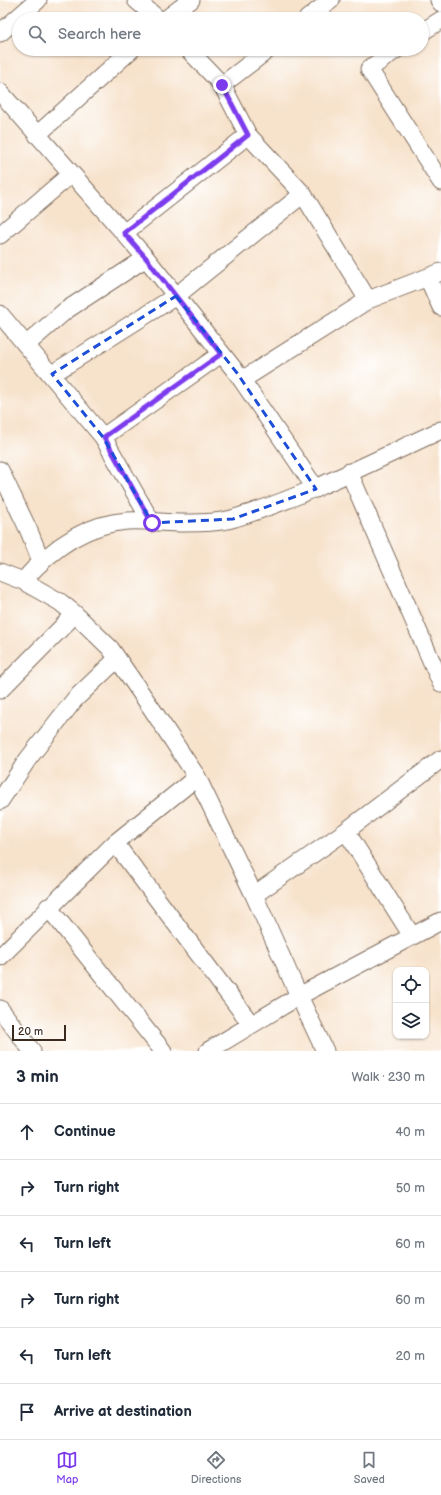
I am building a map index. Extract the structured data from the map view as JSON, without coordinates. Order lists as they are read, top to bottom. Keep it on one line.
{"scale_bar":"20 m","page":{"search":"Search here","scale":"20 m","heading":["3 min","Walk · 230 m"],"list":[["Continue","40 m"],["Turn right","50 m"],["Turn left","60 m"],["Turn right","60 m"],["Turn left","20 m"],"Arrive at destination"],"nav":["Map","Directions","Saved"]}}
